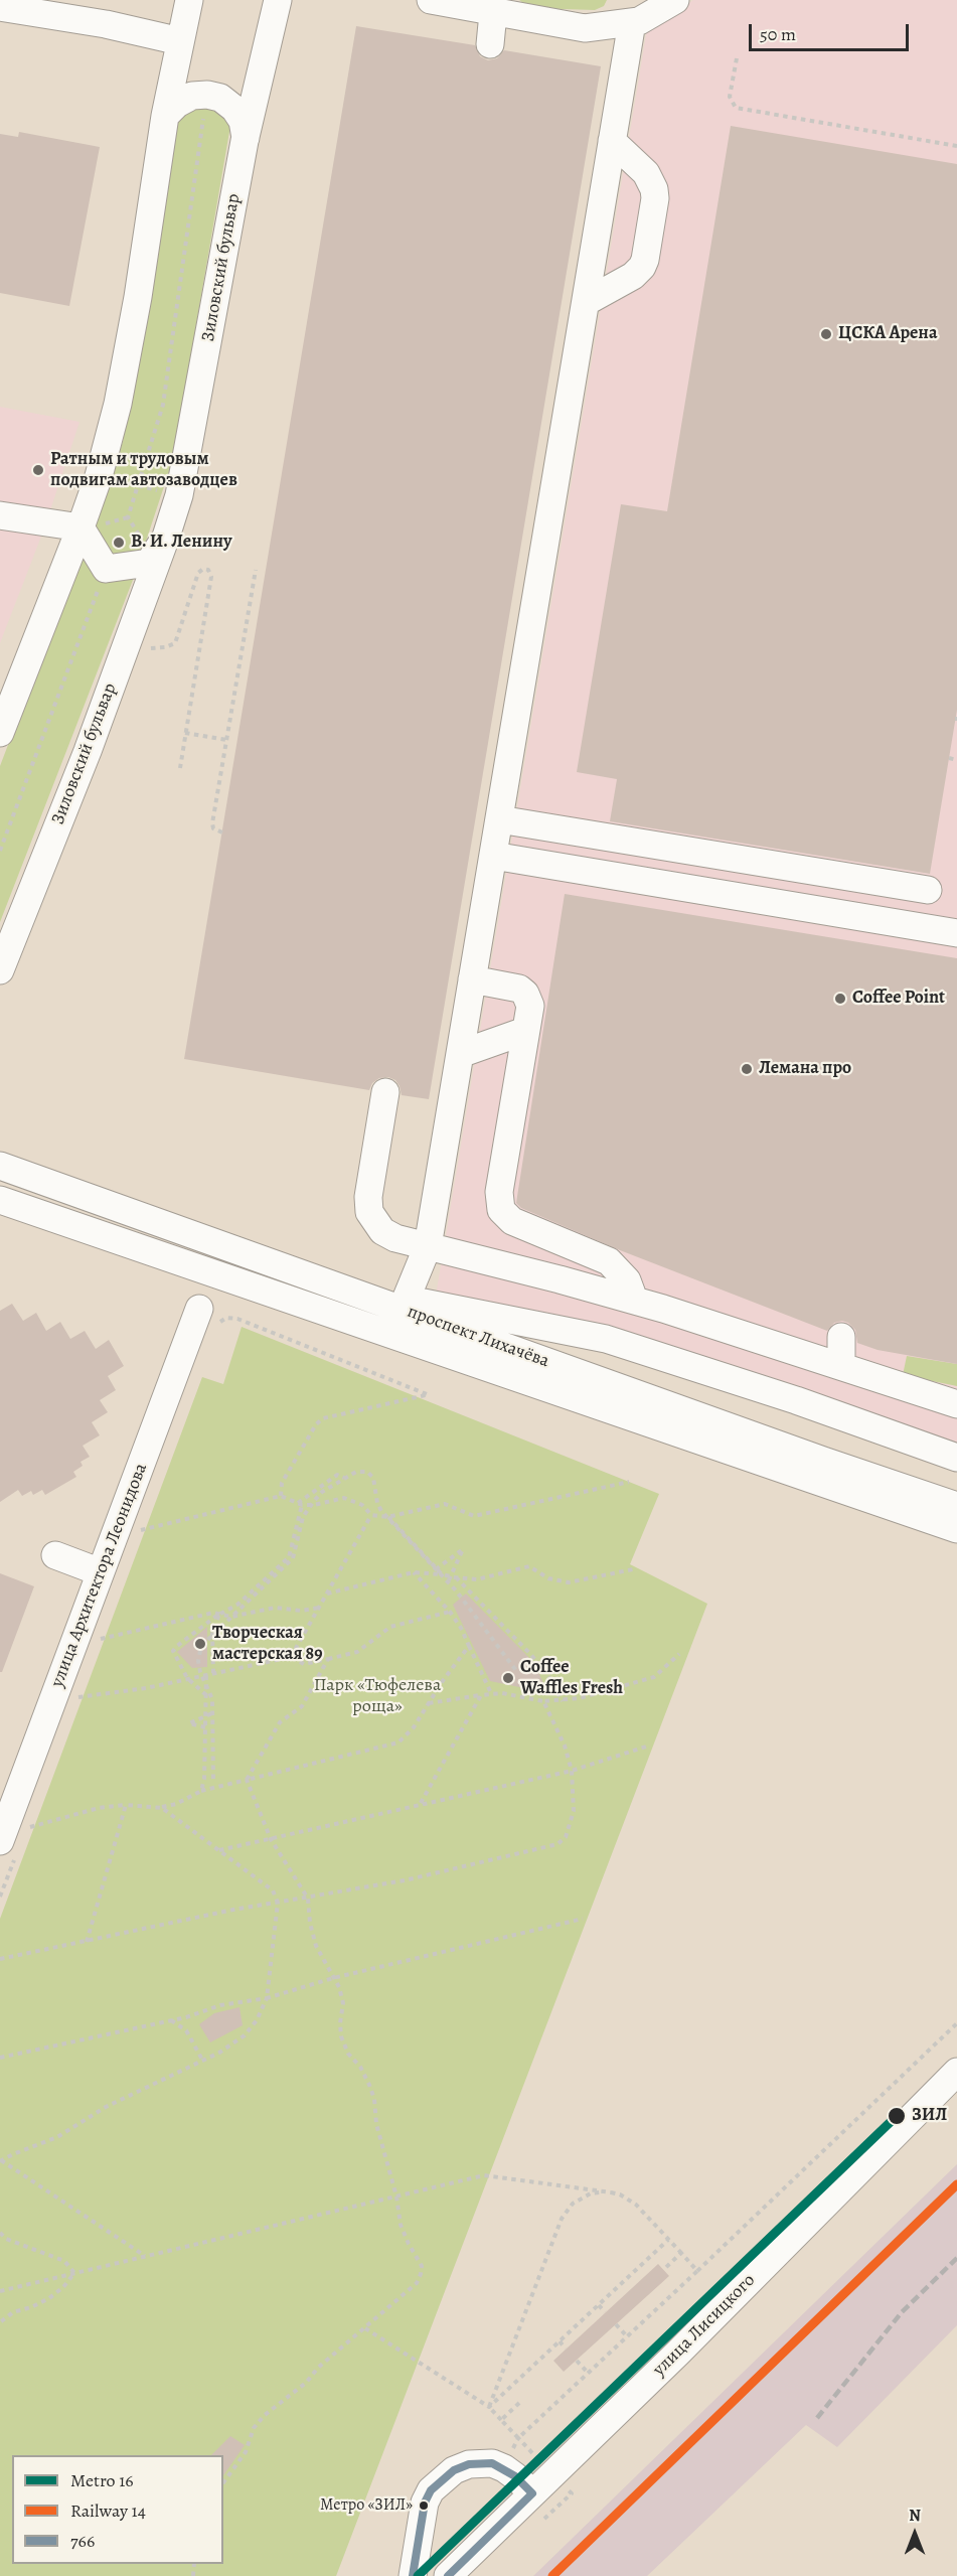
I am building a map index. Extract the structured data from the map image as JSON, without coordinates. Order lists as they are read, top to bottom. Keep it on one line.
{"streets":{"street":["Зиловский бульвар","проспект Лихачёва","улица Архитектора Леонидова","улица Лисицкого"]},"parks":["Парк «Тюфелева роща»"],"places":["ЦСКА Арена","Ратным и трудовым подвигам автозаводцев","В. И. Ленину","Coffee Point","Лемана про","Творческая мастерская 89","Coffee Waffles Fresh","ЗИЛ","Метро «ЗИЛ»"],"lines":["metro line 16","rail line 14","transit line 766"],"legend":["Metro 16","Railway 14","766"],"scale_bar":"50 m","north":"top"}
